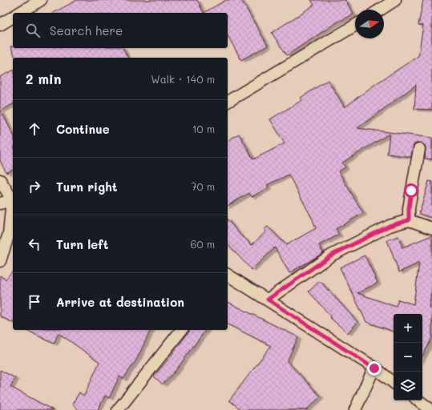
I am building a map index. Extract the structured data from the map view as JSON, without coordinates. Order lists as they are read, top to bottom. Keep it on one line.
{"north":"right","page":{"search":"Search here","heading":["2 min","Walk · 140 m"],"list":[["Continue","10 m"],["Turn right","70 m"],["Turn left","60 m"],"Arrive at destination"],"map_buttons":["+","−"]}}
